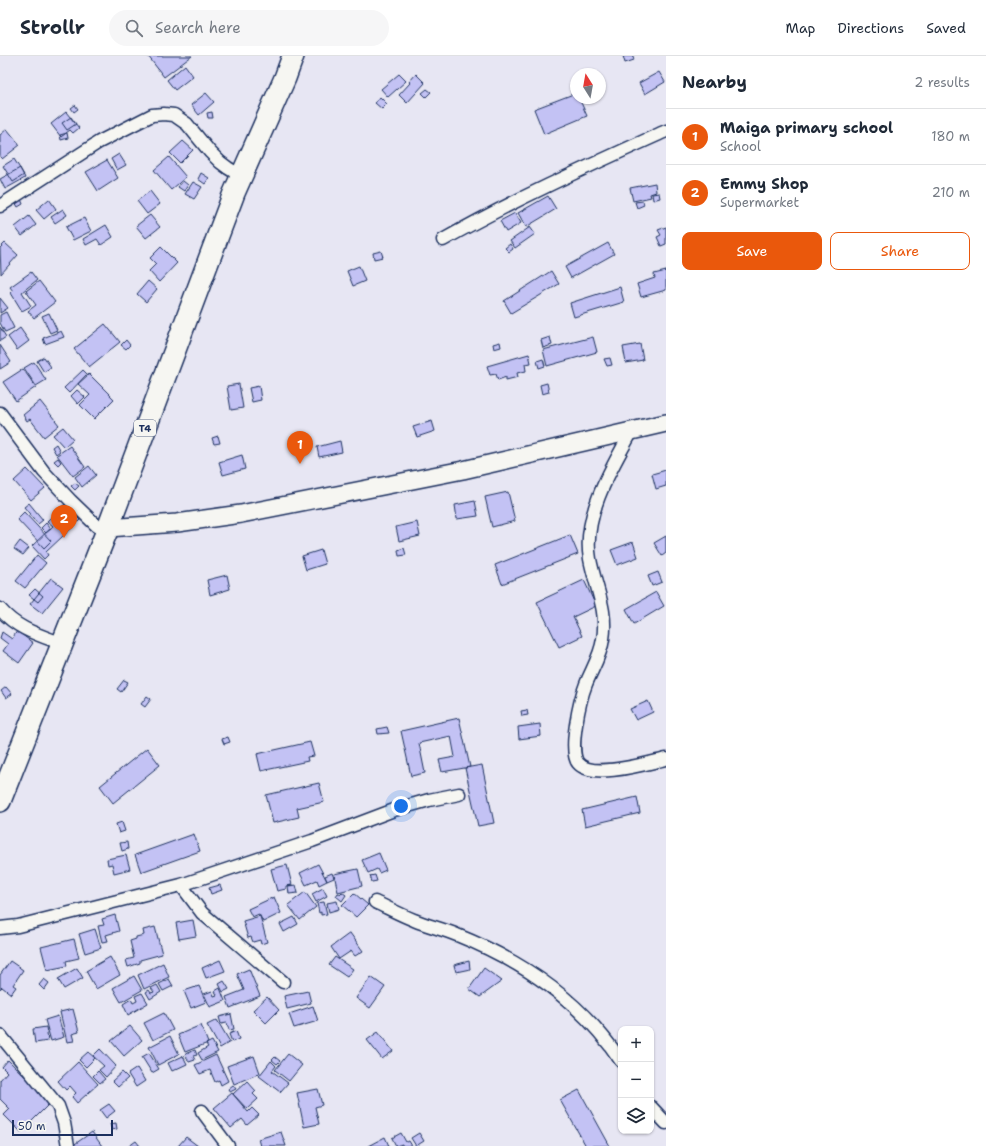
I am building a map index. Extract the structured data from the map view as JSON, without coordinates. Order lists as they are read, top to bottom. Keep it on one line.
{"streets":{"highway":["T4"]},"scale_bar":"50 m","north":"top","page":{"header":"Strollr","search":"Search here","nav":["Map","Directions","Saved"],"heading":["Nearby","2 results"],"list":[{"mark":"1","name":"Maiga primary school","note":"School","value":"180 m"},{"mark":"2","name":"Emmy Shop","note":"Supermarket","value":"210 m"}],"buttons":["Save","Share"],"pins":["1","2"],"map_buttons":["+","−"],"scale":"50 m"}}
